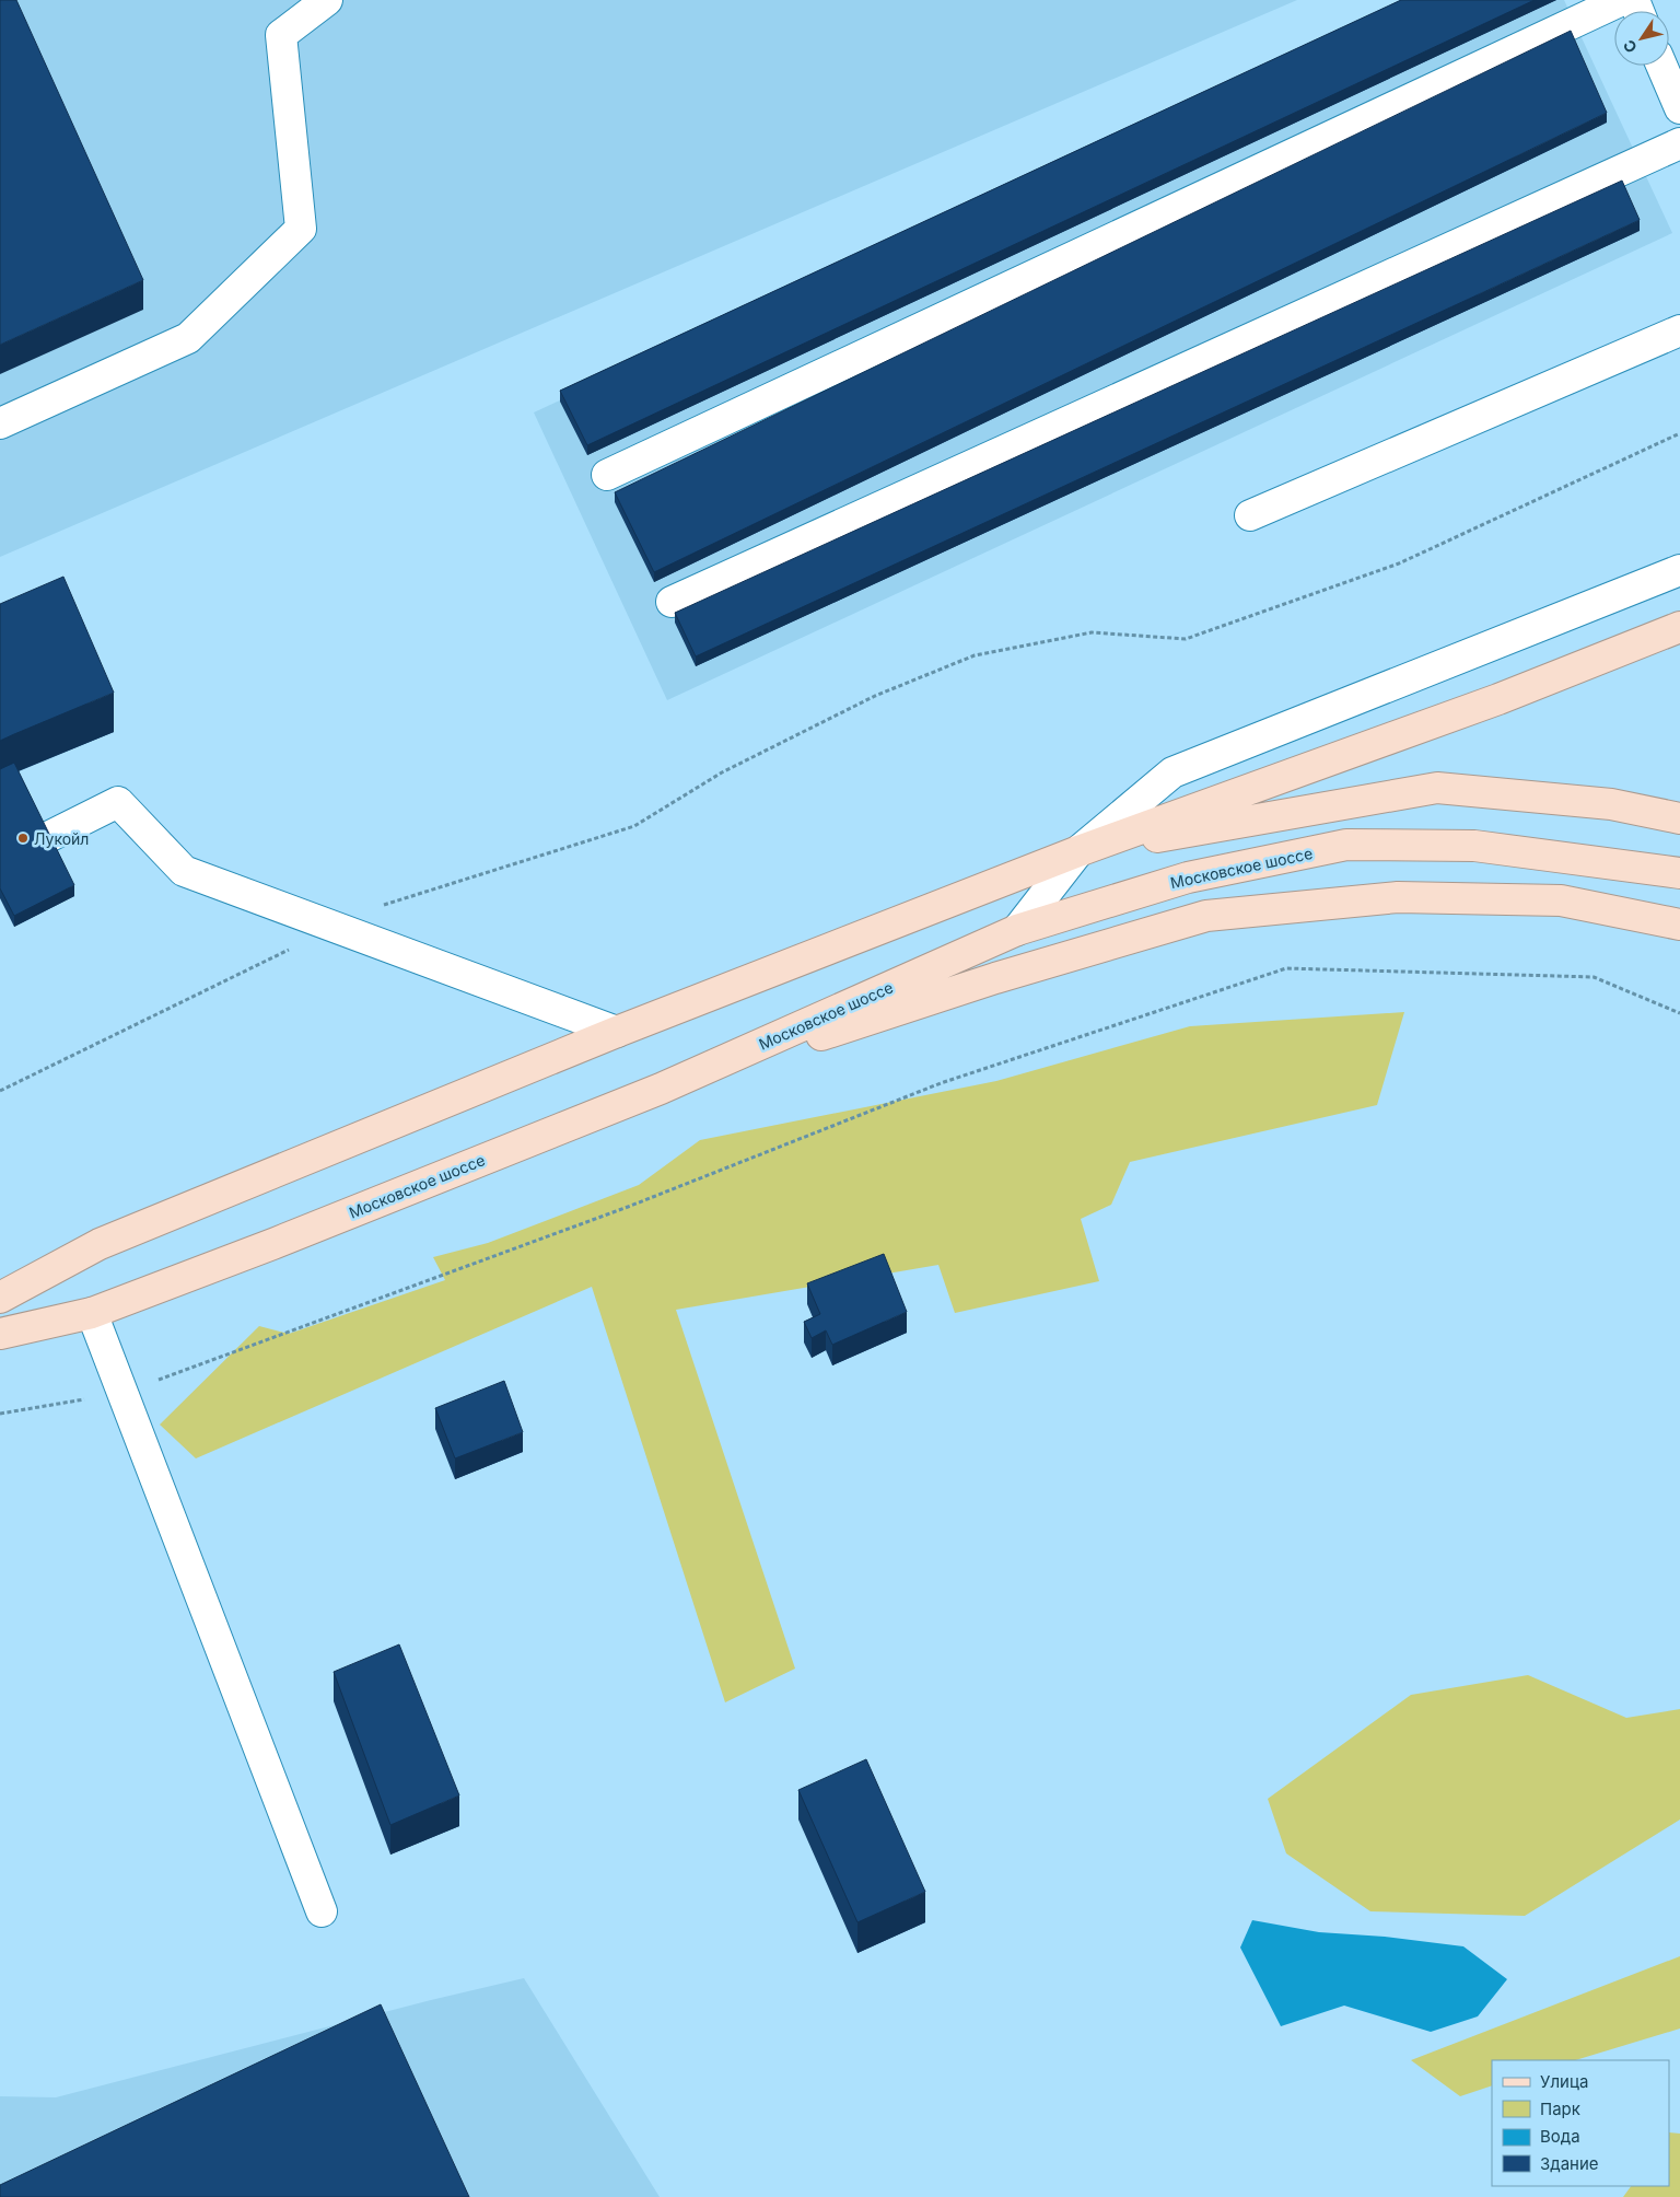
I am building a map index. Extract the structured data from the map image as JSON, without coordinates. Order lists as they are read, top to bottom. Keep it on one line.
{"streets":{"main road":["Московское шоссе"]},"places":["Лукойл"],"legend":["Улица","Парк","Вода","Здание"],"north":"bottom left"}
